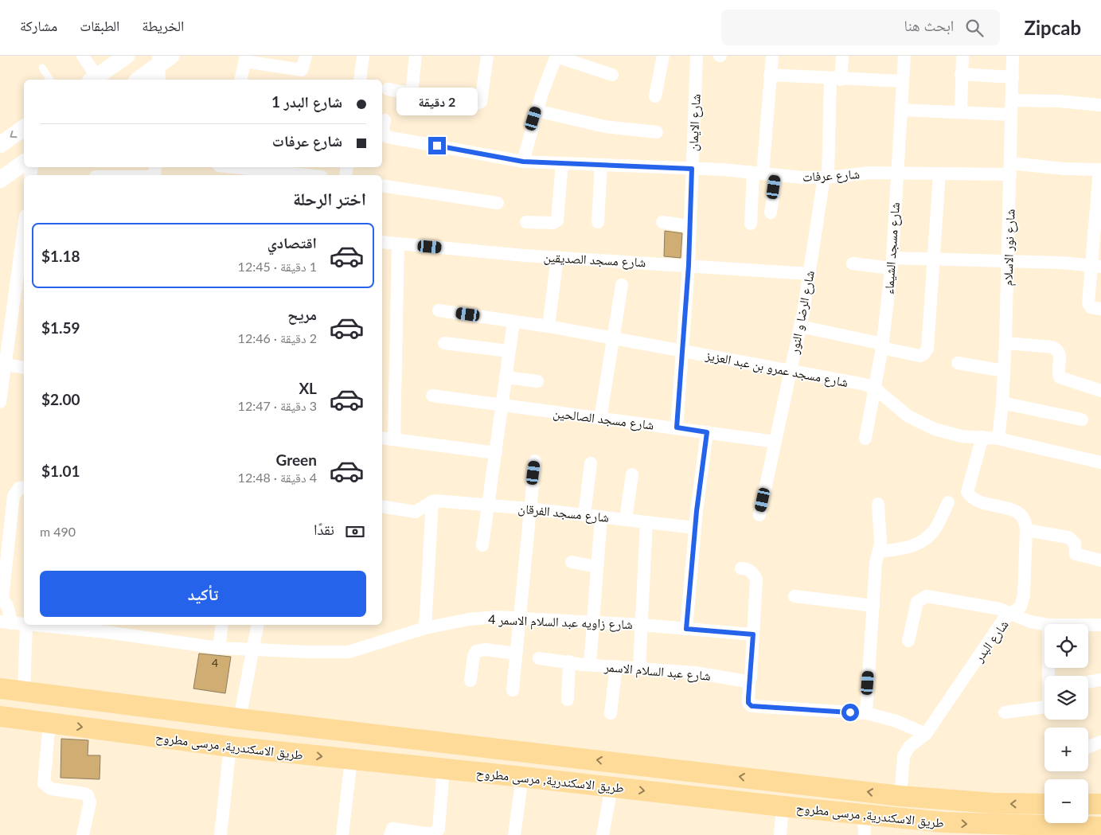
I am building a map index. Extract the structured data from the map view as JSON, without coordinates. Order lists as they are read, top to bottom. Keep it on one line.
{"streets":{"main road":["طريق الاسكندرية, مرسى مطروح"],"street":["شارع الايمان","شارع عرفات","شارع نور الاسلام","شارع مسجد الشيماء","شارع مسجد الصديقين","شارع الرضا و النور","شارع مسجد عمرو بن عبد العزيز","شارع مسجد الصالحين","شارع مسجد الفرقان","شارع زاويه عبد السلام الاسمر 4","شارع البدر","شارع عبد السلام الاسمر"]},"crossings":[["شارع الايمان","شارع عرفات"],["شارع الايمان","شارع مسجد الصديقين"],["شارع الايمان","شارع مسجد عمرو بن عبد العزيز"],["شارع الايمان","شارع مسجد الصالحين"],["شارع عرفات","شارع نور الاسلام"],["شارع عرفات","شارع مسجد الشيماء"],["شارع عرفات","شارع الرضا و النور"],["شارع نور الاسلام","شارع مسجد عمرو بن عبد العزيز"],["شارع مسجد الشيماء","شارع مسجد عمرو بن عبد العزيز"],["شارع مسجد الصديقين","شارع الرضا و النور"],["شارع الرضا و النور","شارع مسجد عمرو بن عبد العزيز"],["شارع الرضا و النور","شارع مسجد الصالحين"],["شارع مسجد عمرو بن عبد العزيز","شارع البدر"],["شارع البدر","طريق الاسكندرية, مرسى مطروح"]],"house_numbers":["4"],"page":{"header":"Zipcab","search":"ابحث هنا","nav":["الخريطة","الطبقات","مشاركة"],"banner":["شارع البدر 1","شارع عرفات"],"bubble":"2 دقيقة","heading":"اختر الرحلة","list":[{"name":"اقتصادي","note":"1 دقيقة · 12:45","value":"$1.18"},{"name":"مريح","note":"2 دقيقة · 12:46","value":"$1.59"},{"name":"XL","note":"3 دقيقة · 12:47","value":"$2.00"},{"name":"Green","note":"4 دقيقة · 12:48","value":"$1.01"}],"pay":["نقدًا","490 m"],"buttons":"تأكيد","map_buttons":["+","−"]}}
